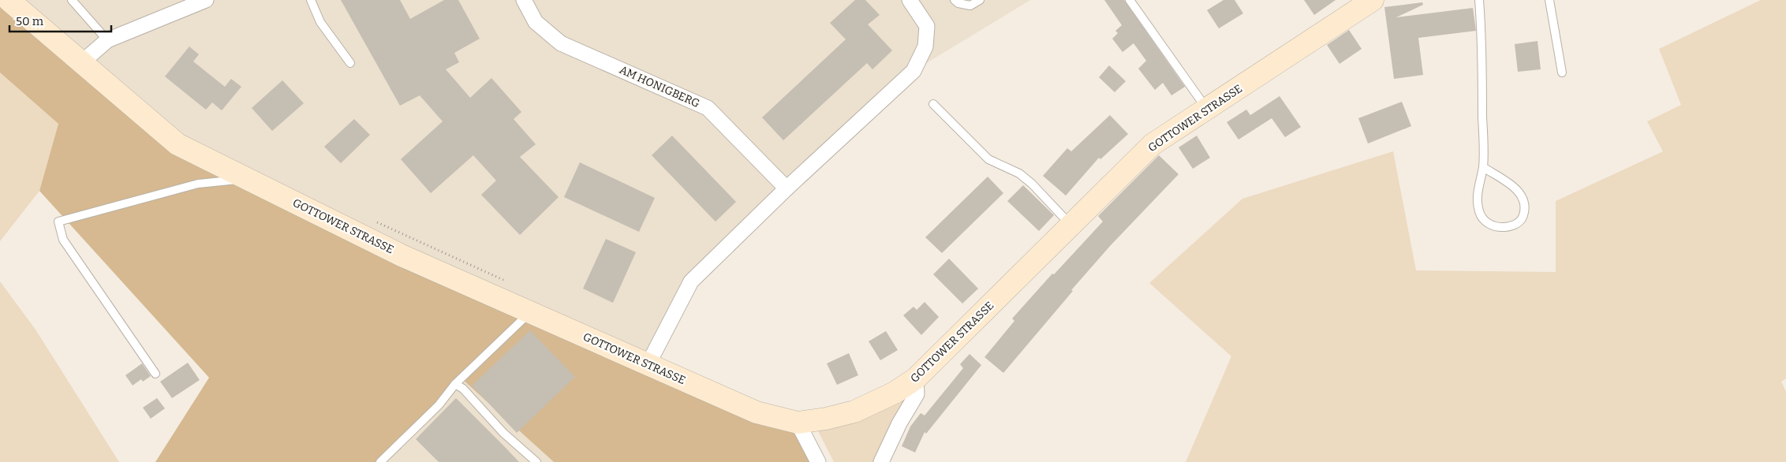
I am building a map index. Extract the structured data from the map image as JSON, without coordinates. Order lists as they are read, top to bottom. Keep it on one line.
{"streets":{"street":["AM HONIGBERG","GOTTOWER STRASSE"]},"scale_bar":"50 m"}
